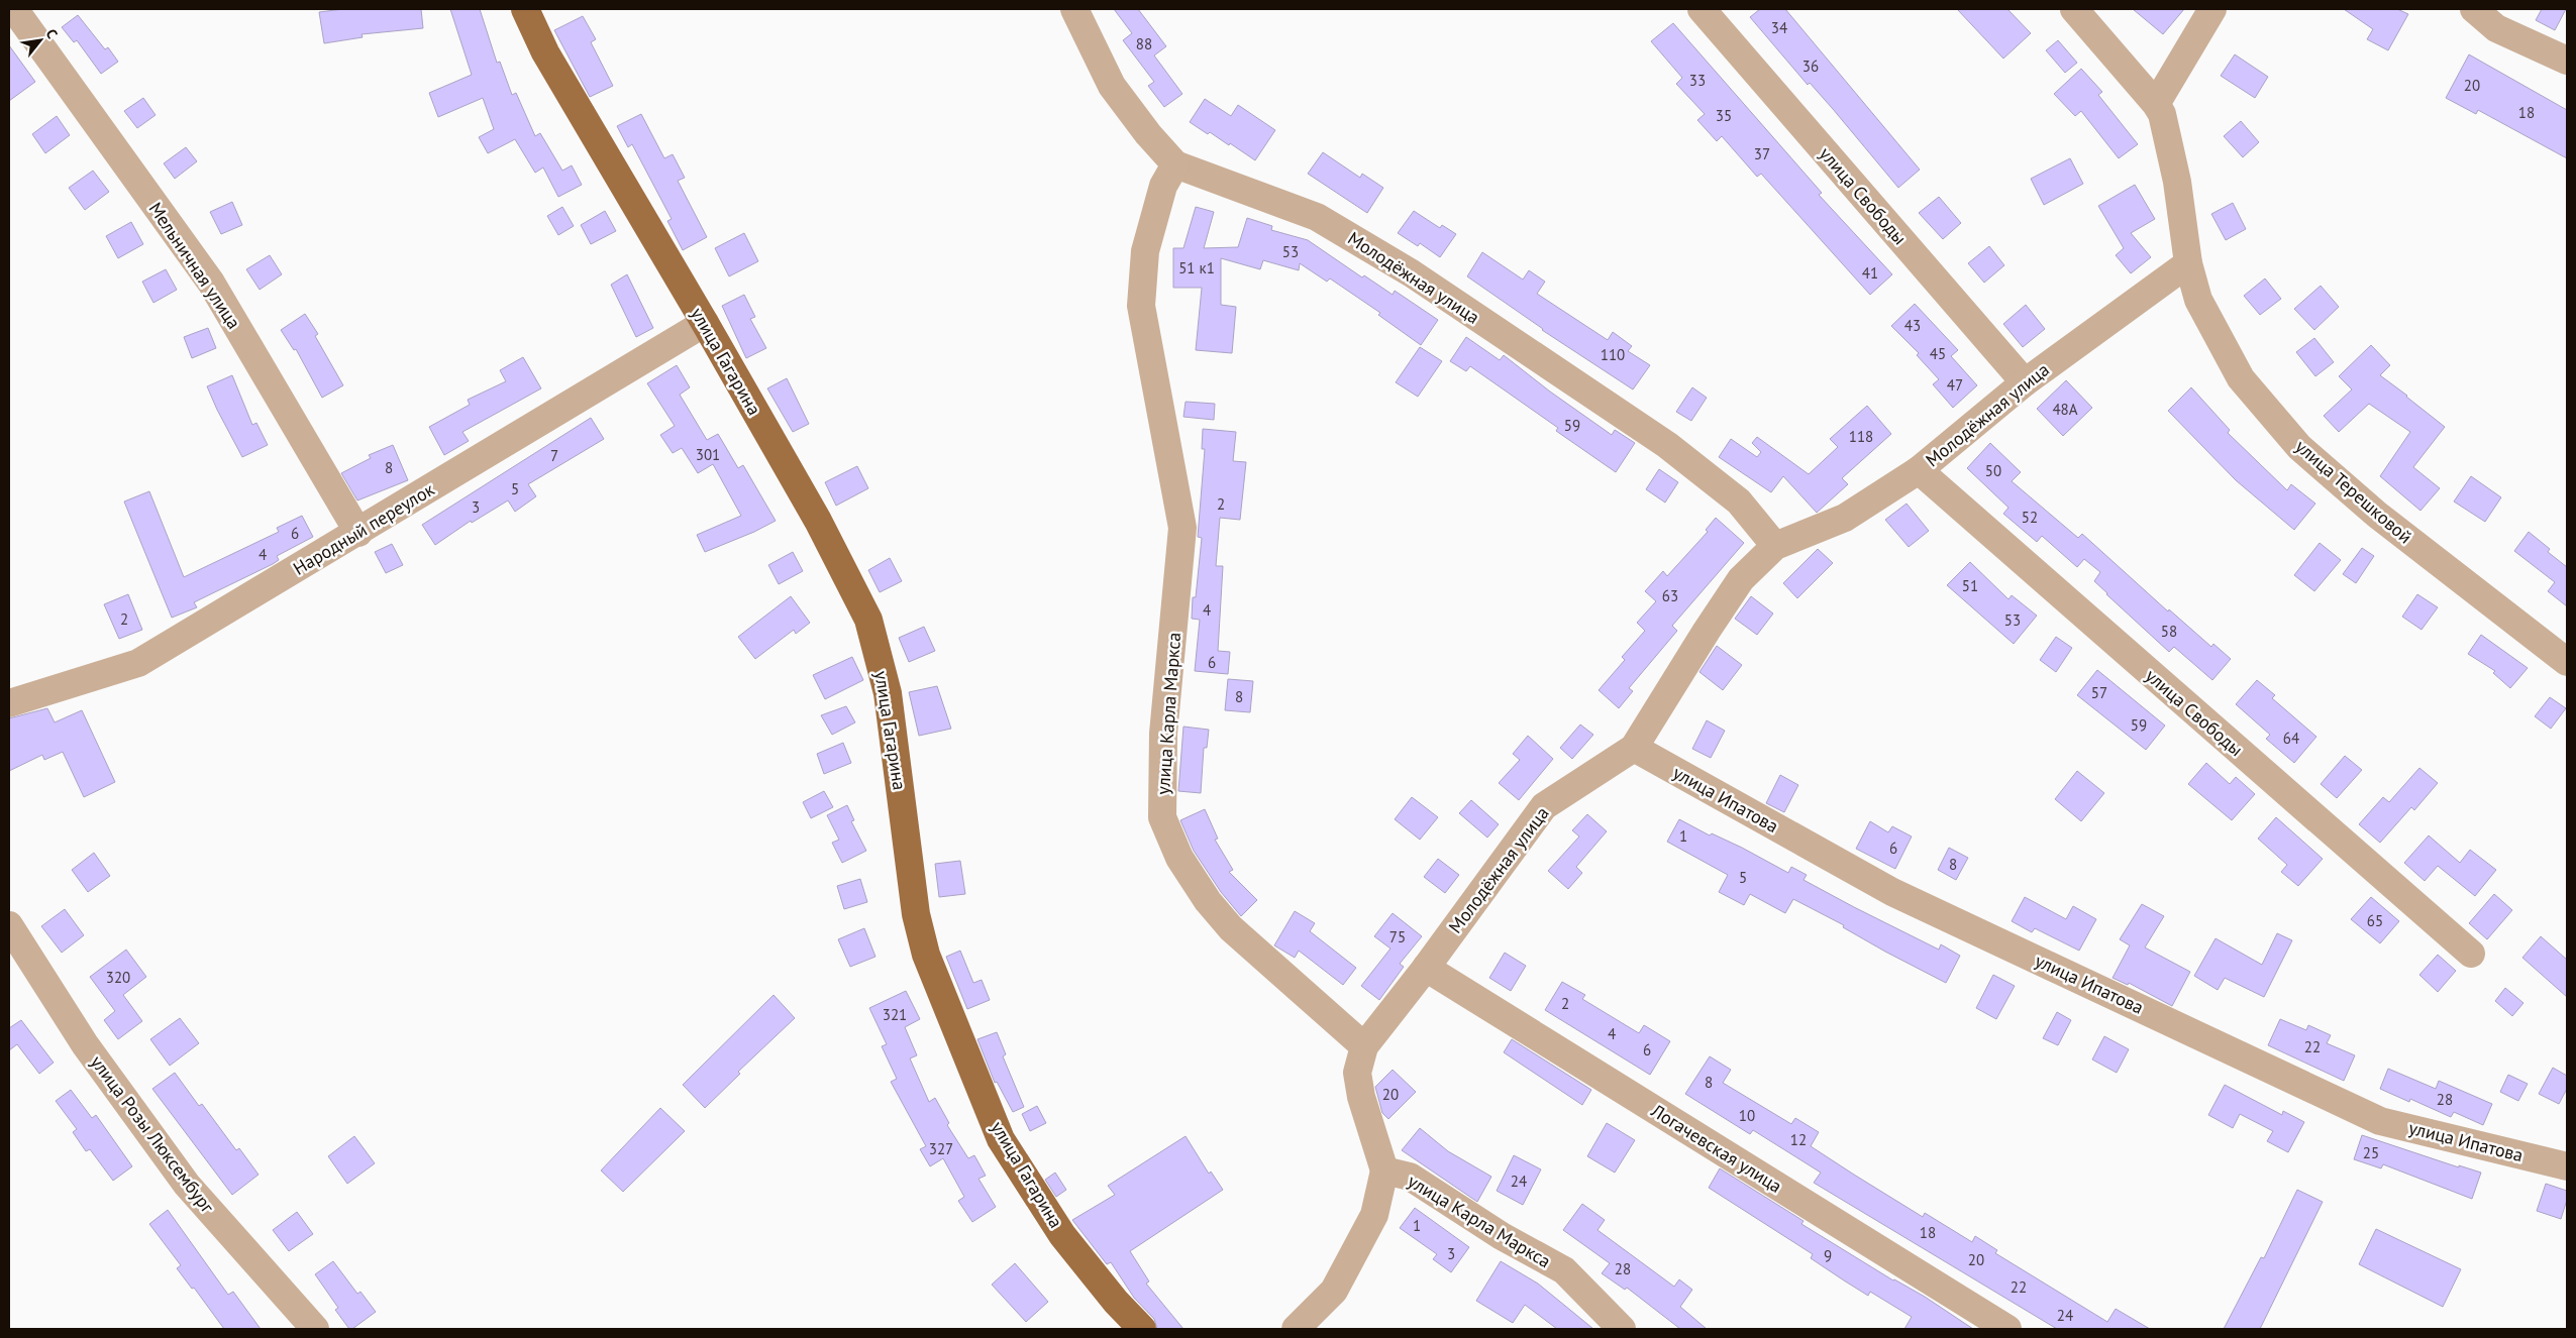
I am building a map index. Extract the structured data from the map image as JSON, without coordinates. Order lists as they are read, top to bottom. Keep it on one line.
{"streets":{"main road":["улица Гагарина"],"street":["улица Свободы","Мельничная улица","Молодёжная улица","улица Терешковой","Народный переулок","улица Карла Маркса","улица Ипатова","улица Розы Люксембург","Логачевская улица"]},"crossings":[["улица Свободы","Молодёжная улица"],["Мельничная улица","Народный переулок"],["Молодёжная улица","улица Терешковой"],["Молодёжная улица","улица Карла Маркса"],["Молодёжная улица","улица Ипатова"],["Молодёжная улица","Логачевская улица"],["улица Гагарина","Народный переулок"]],"house_numbers":["34","88","36","33","20","18","35","37","53","51 к1","41","43","45","110","47","48А","59","118","301","7","8","50","5","2","3","52","6","4","51","63","4","2","53","58","6","57","8","59","64","1","6","8","5","65","75","320","2","321","4","22","6","8","20","28","10","12","327","25","24","1","18","3","9","20","28","22","24"],"north":"top right"}
